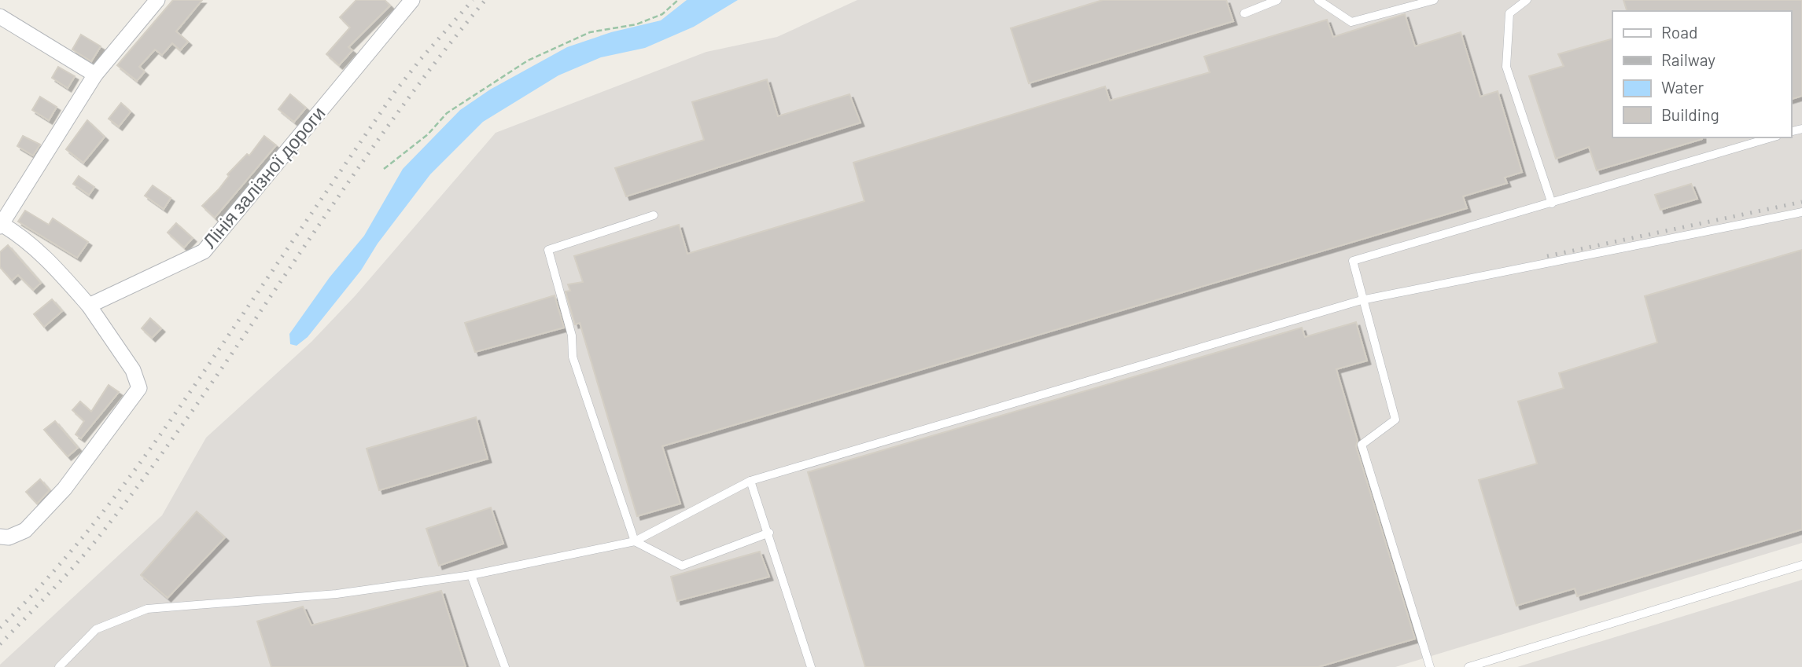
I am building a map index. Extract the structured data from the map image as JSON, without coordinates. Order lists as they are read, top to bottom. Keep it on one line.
{"streets":{"street":["Лінія залізної дороги"]},"legend":["Road","Railway","Water","Building"]}
